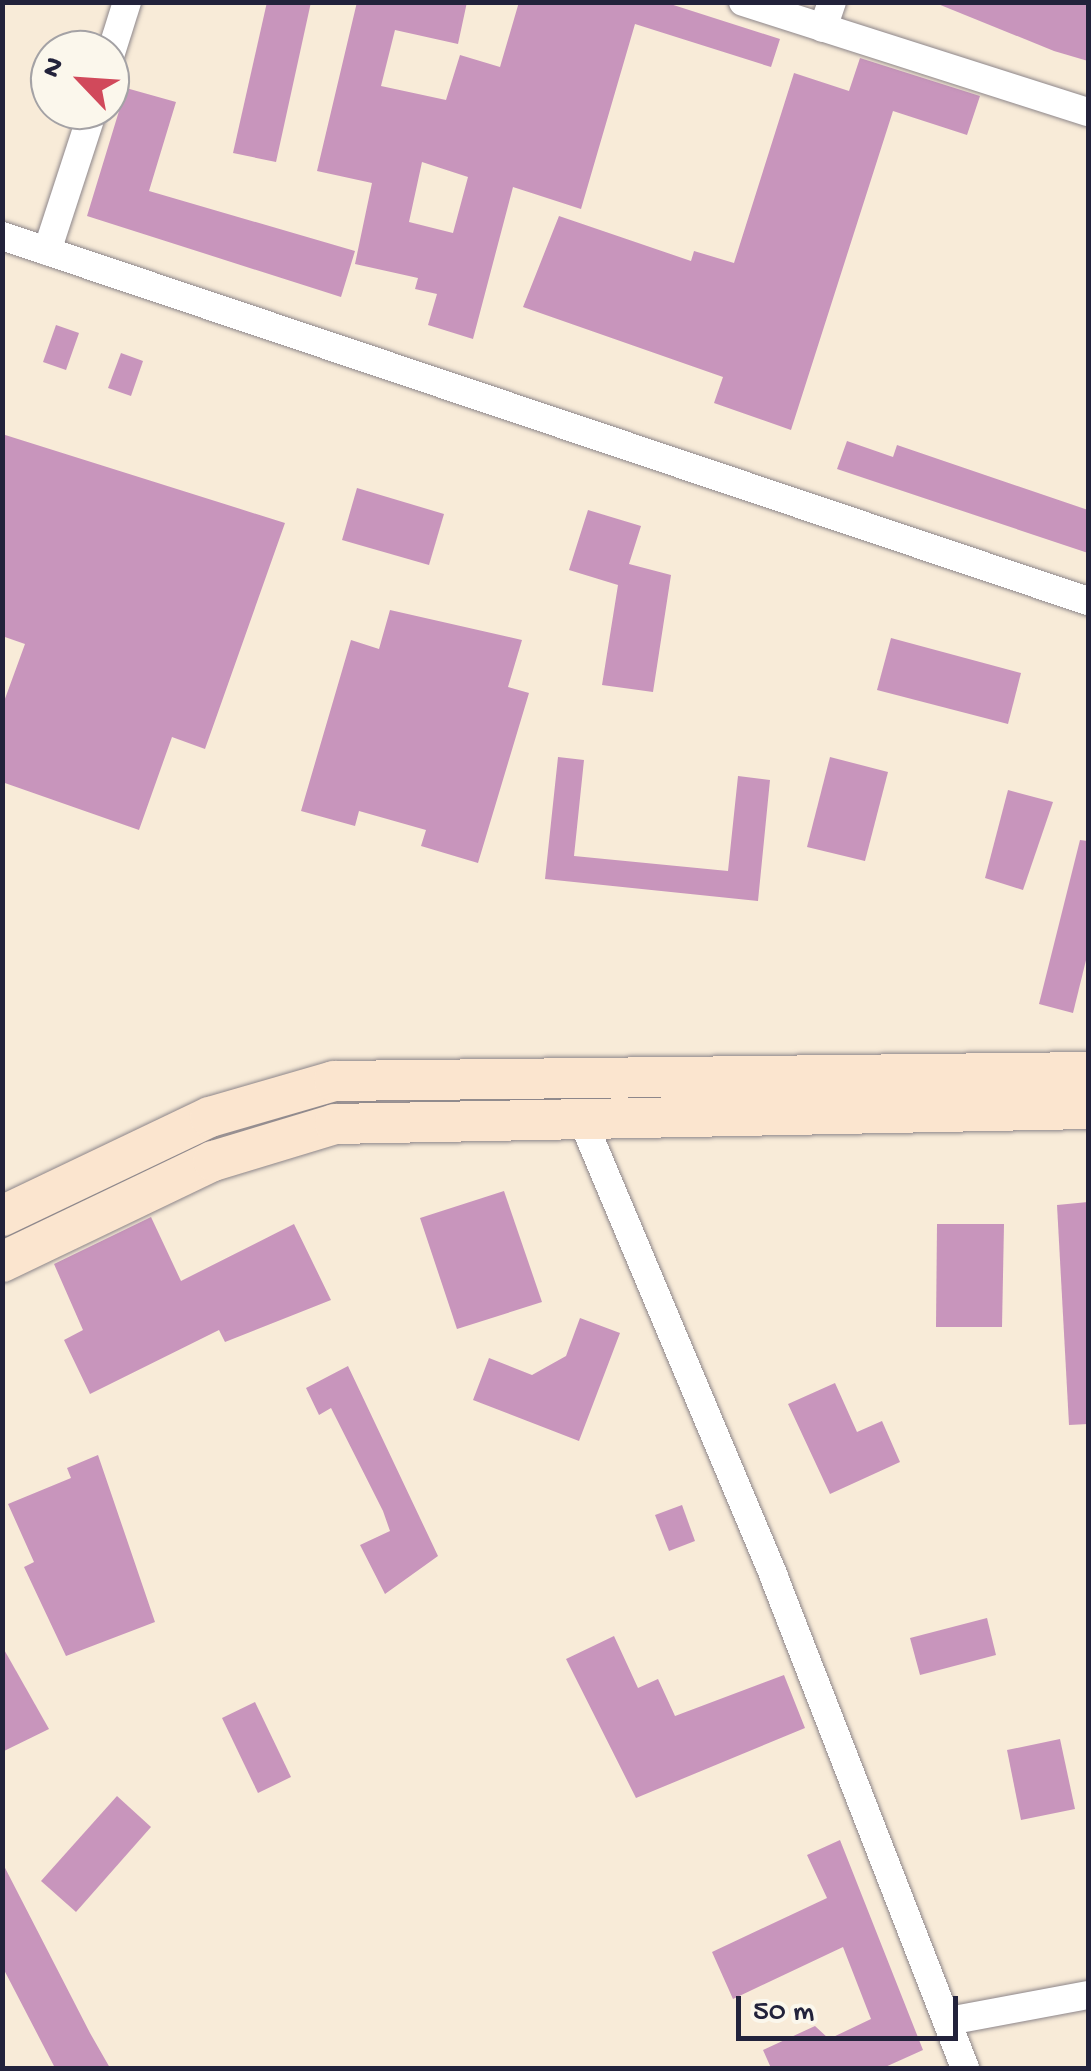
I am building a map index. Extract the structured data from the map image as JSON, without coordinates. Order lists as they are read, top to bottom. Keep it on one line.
{"scale_bar":"50 m","north":"top left"}
